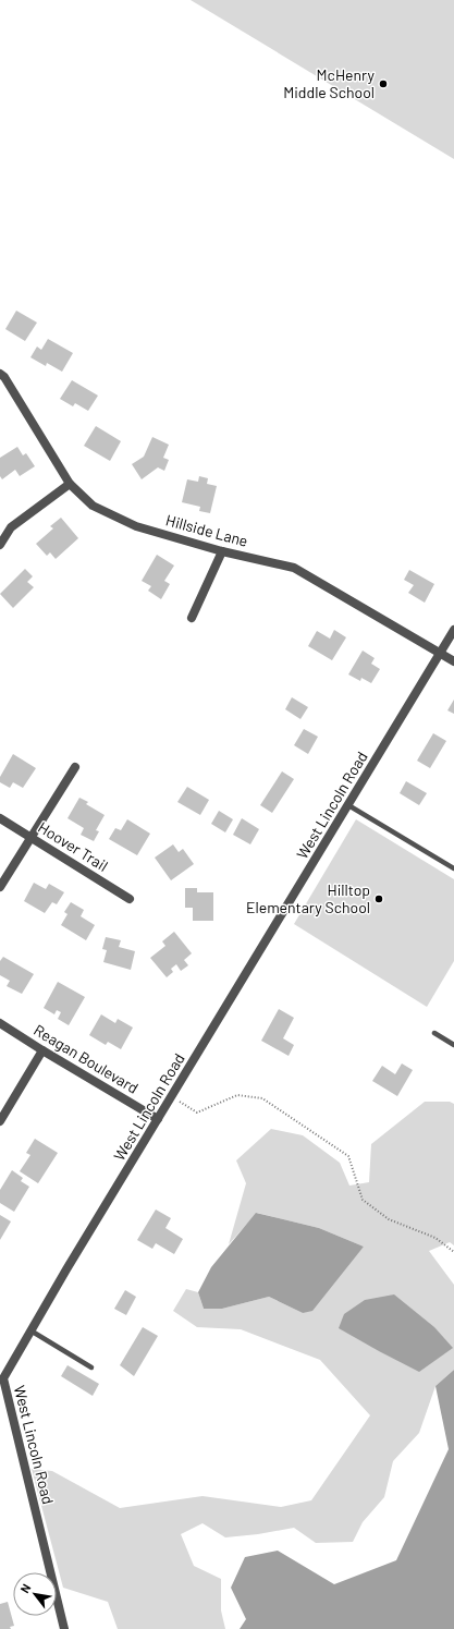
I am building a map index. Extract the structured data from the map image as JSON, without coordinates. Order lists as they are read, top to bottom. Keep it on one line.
{"streets":{"street":["Hillside Lane","West Lincoln Road","Hoover Trail","Reagan Boulevard"]},"crossings":[["Hillside Lane","West Lincoln Road"],["West Lincoln Road","Reagan Boulevard"]],"places":["McHenry Middle School","Hilltop Elementary School"],"north":"top left"}
